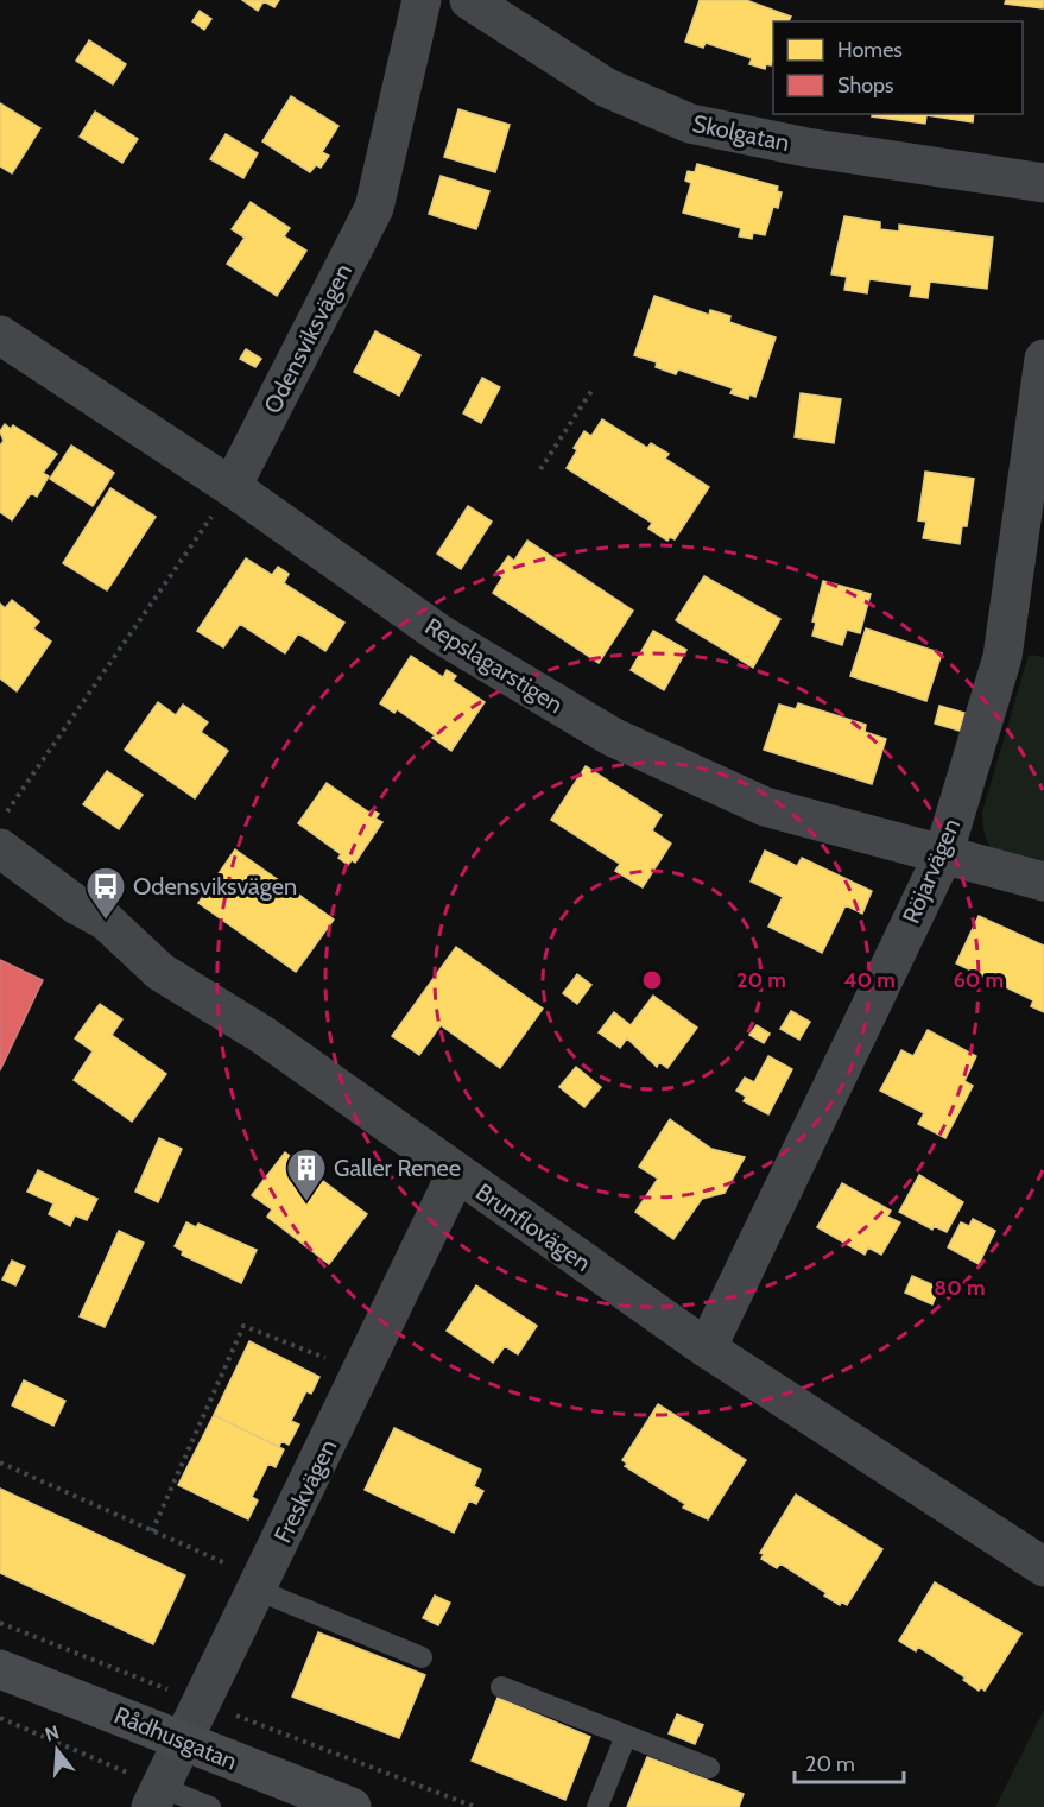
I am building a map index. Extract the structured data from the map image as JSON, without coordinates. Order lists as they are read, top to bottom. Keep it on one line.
{"streets":{"main road":["Rådhusgatan"],"street":["Skolgatan","Odensviksvägen","Repslagarstigen","Röjarvägen","Brunflovägen","Freskvägen"]},"crossings":[["Odensviksvägen","Repslagarstigen"],["Repslagarstigen","Röjarvägen"],["Röjarvägen","Brunflovägen"],["Brunflovägen","Freskvägen"],["Freskvägen","Rådhusgatan"]],"places":{"bus stop":["Odensviksvägen"],"building":["Galler Renee"]},"legend":["Homes","Shops"],"scale_bar":"20 m","north":"top","rings":["20 m","40 m","60 m","80 m"]}
